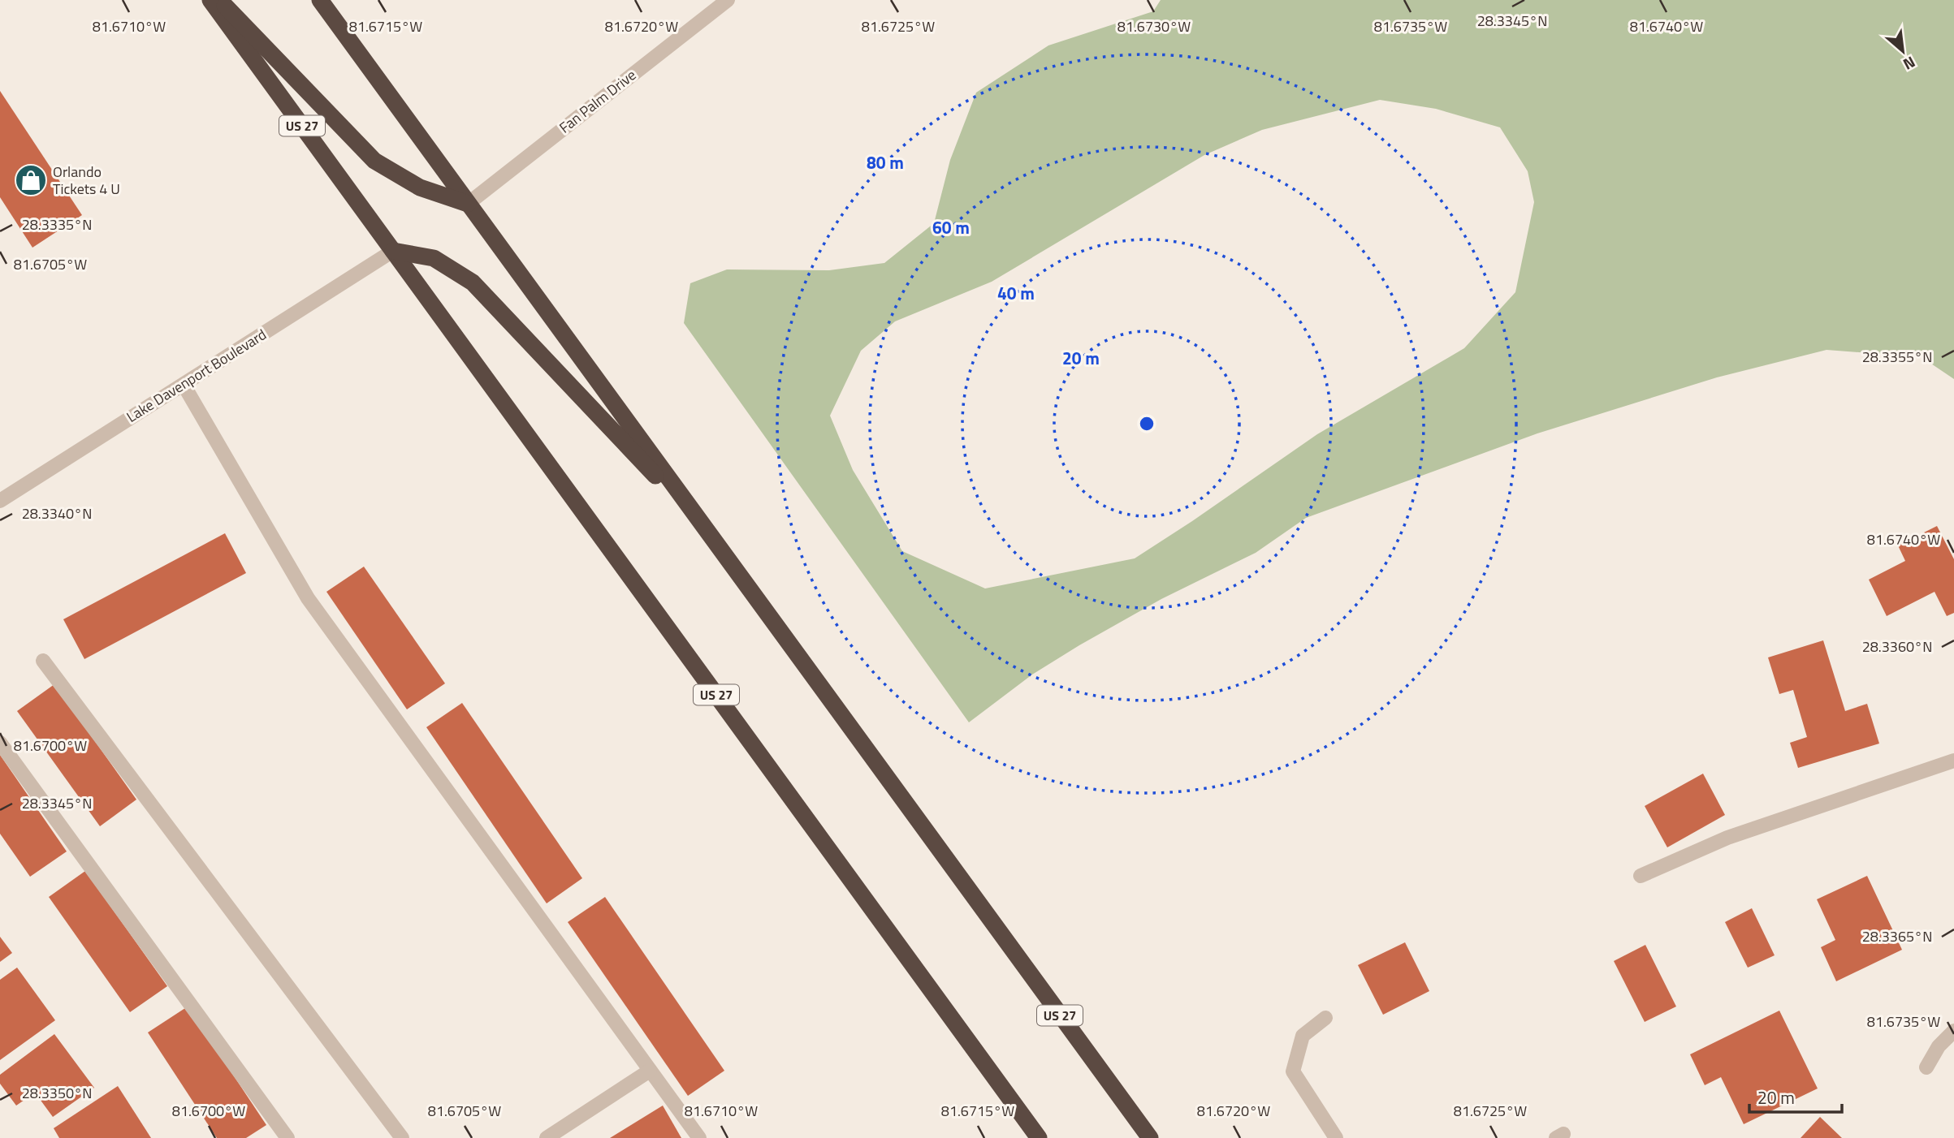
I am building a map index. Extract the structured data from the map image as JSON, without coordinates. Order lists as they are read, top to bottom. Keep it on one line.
{"streets":{"highway":["US 27"],"street":["Fan Palm Drive","Lake Davenport Boulevard"]},"crossings":[["Fan Palm Drive","US 27"],["US 27","Lake Davenport Boulevard"]],"places":{"shop":["Orlando Tickets 4 U"]},"scale_bar":"20 m","north":"bottom right","coordinates":["28.3345°N","81.6710°W","81.6715°W","81.6720°W","81.6725°W","81.6730°W","81.6735°W","81.6740°W","28.3335°N","81.6705°W","28.3355°N","28.3340°N","28.3360°N","81.6700°W","28.3365°N","28.3350°N"],"rings":["80 m","60 m","40 m","20 m"]}
